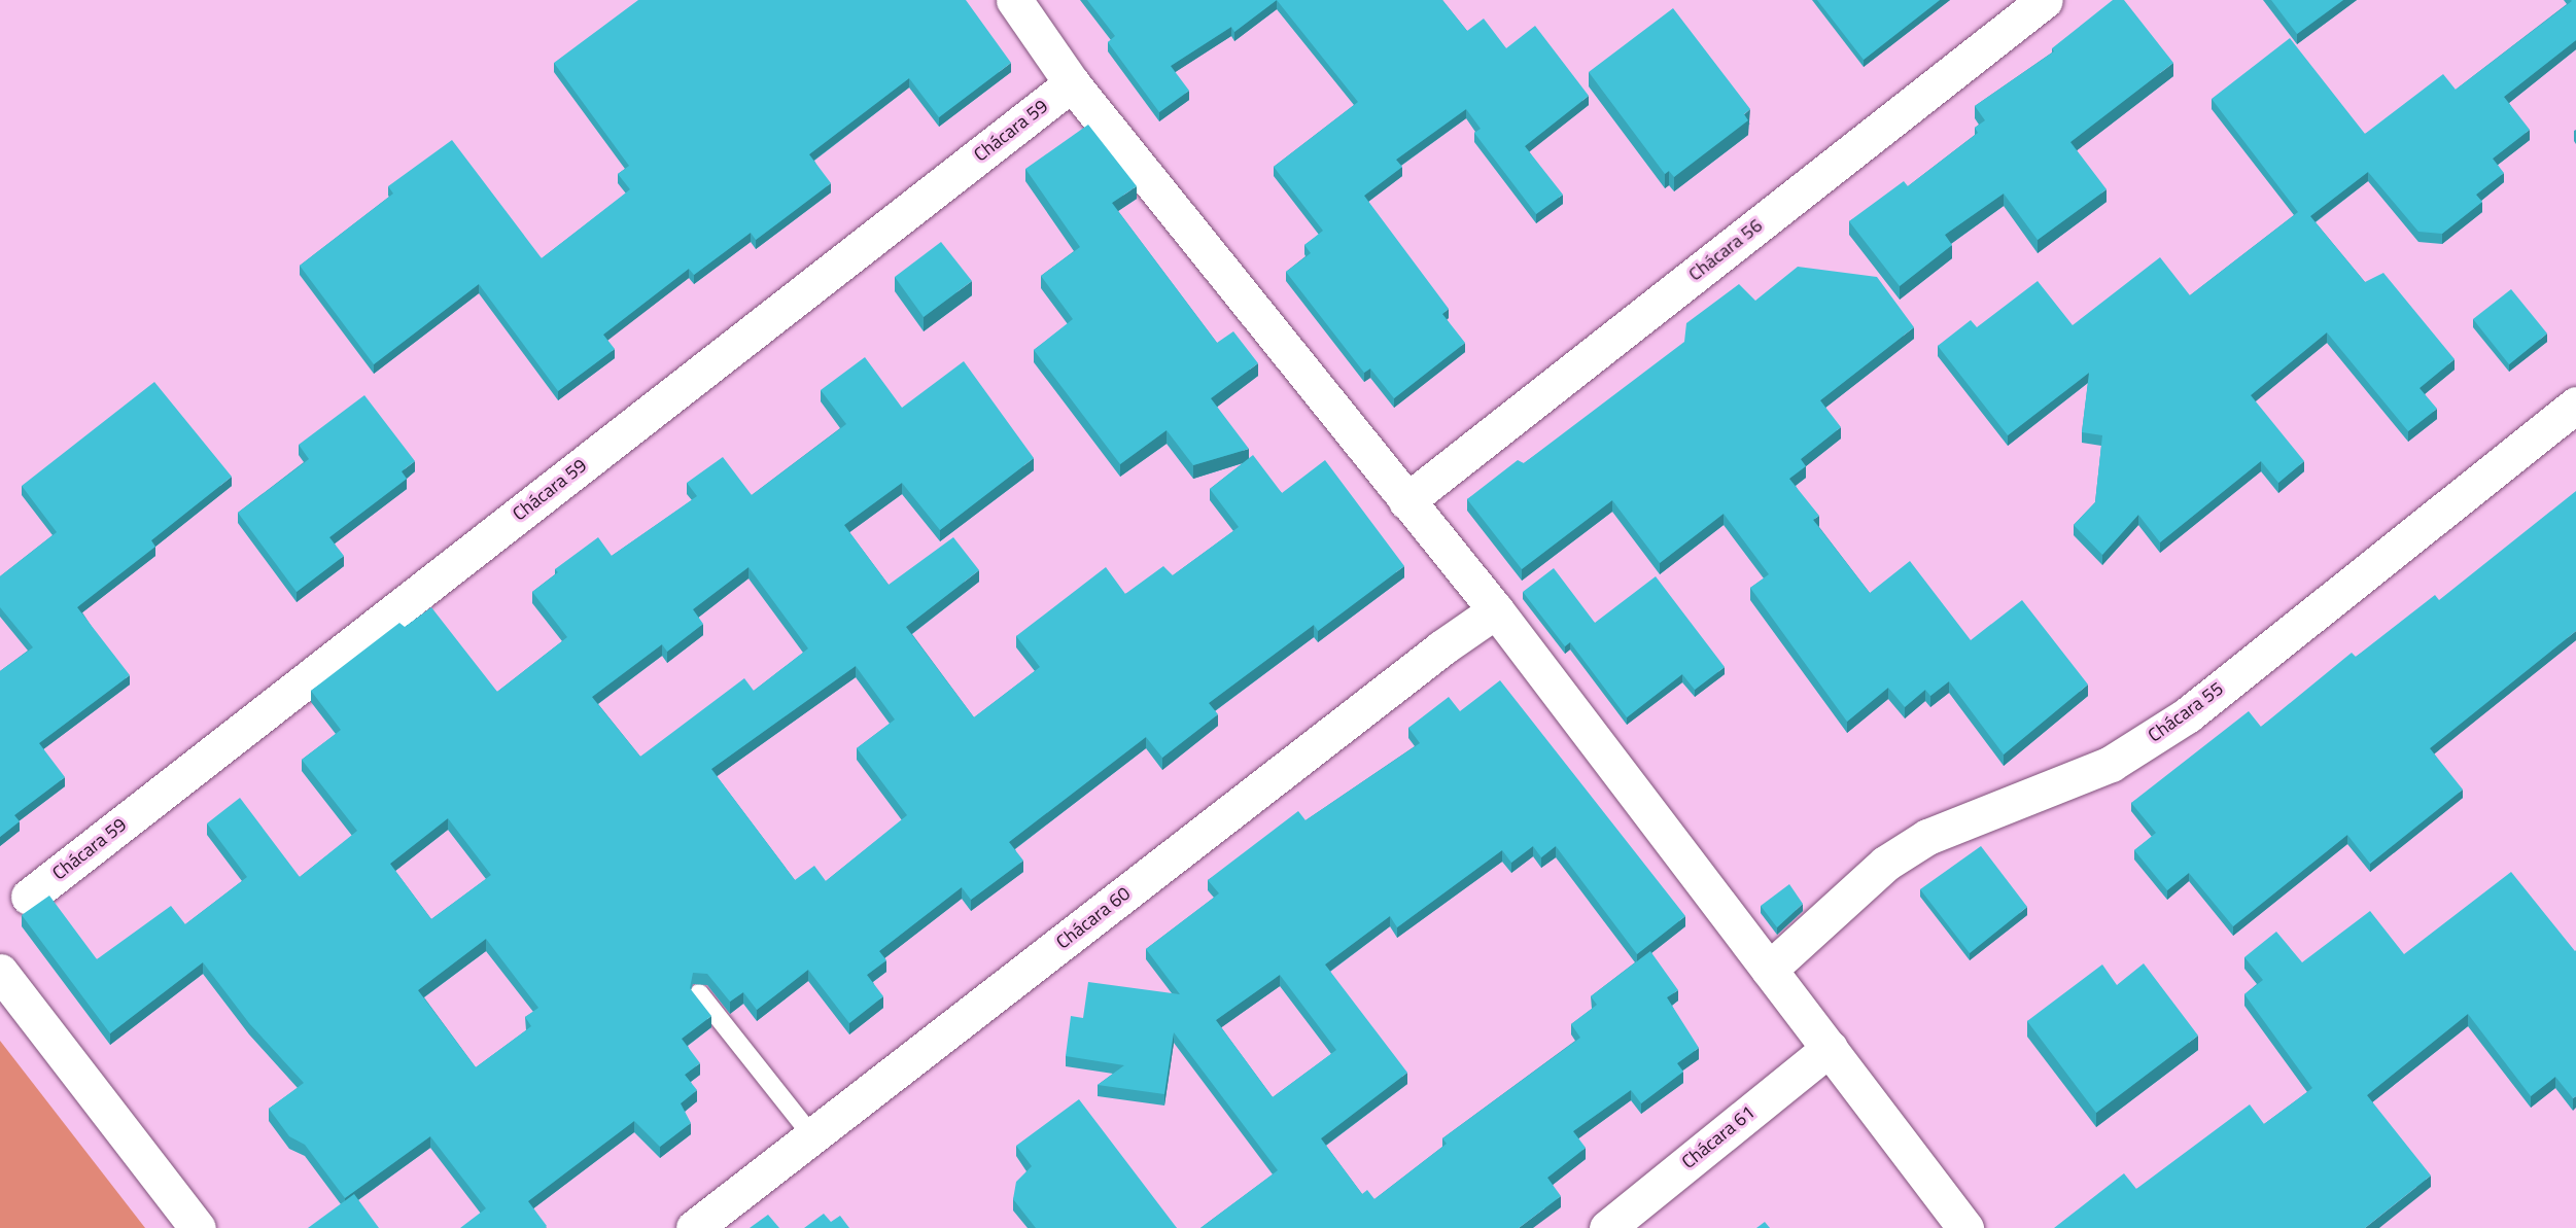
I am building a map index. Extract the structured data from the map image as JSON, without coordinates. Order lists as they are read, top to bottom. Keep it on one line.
{"streets":{"street":["Chácara 59","Chácara 56","Chácara 55","Chácara 60","Chácara 61"]}}
